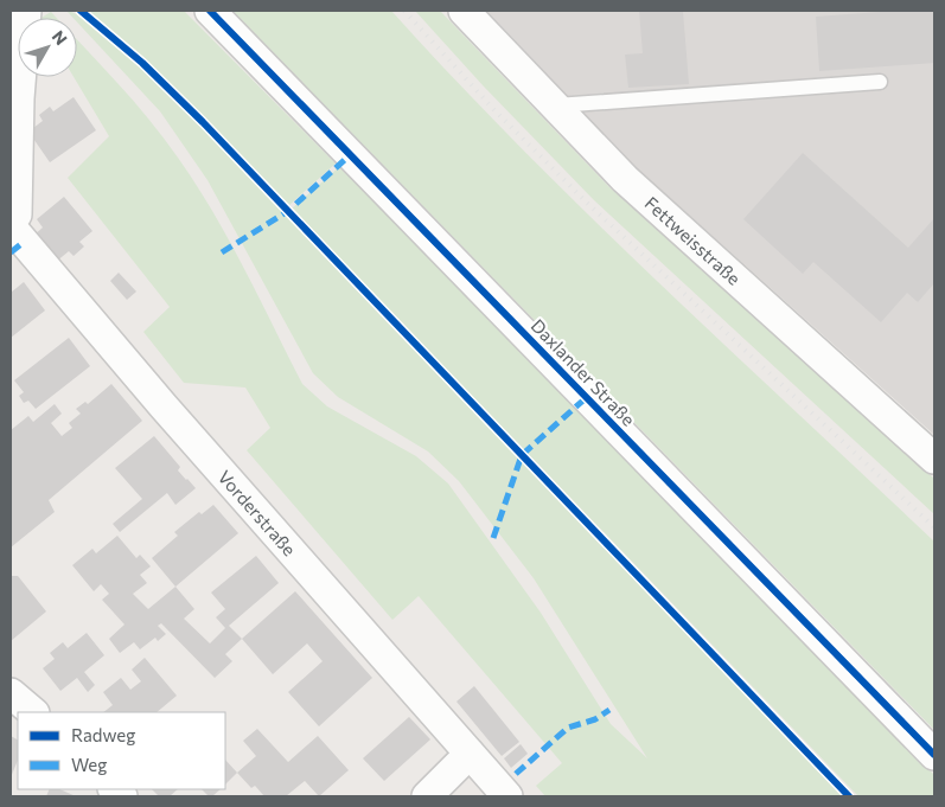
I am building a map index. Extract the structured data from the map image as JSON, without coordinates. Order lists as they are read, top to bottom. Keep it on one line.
{"streets":{"street":["Fettweisstraße","Daxlander Straße","Vorderstraße"]},"legend":["Radweg","Weg"],"north":"top right"}
